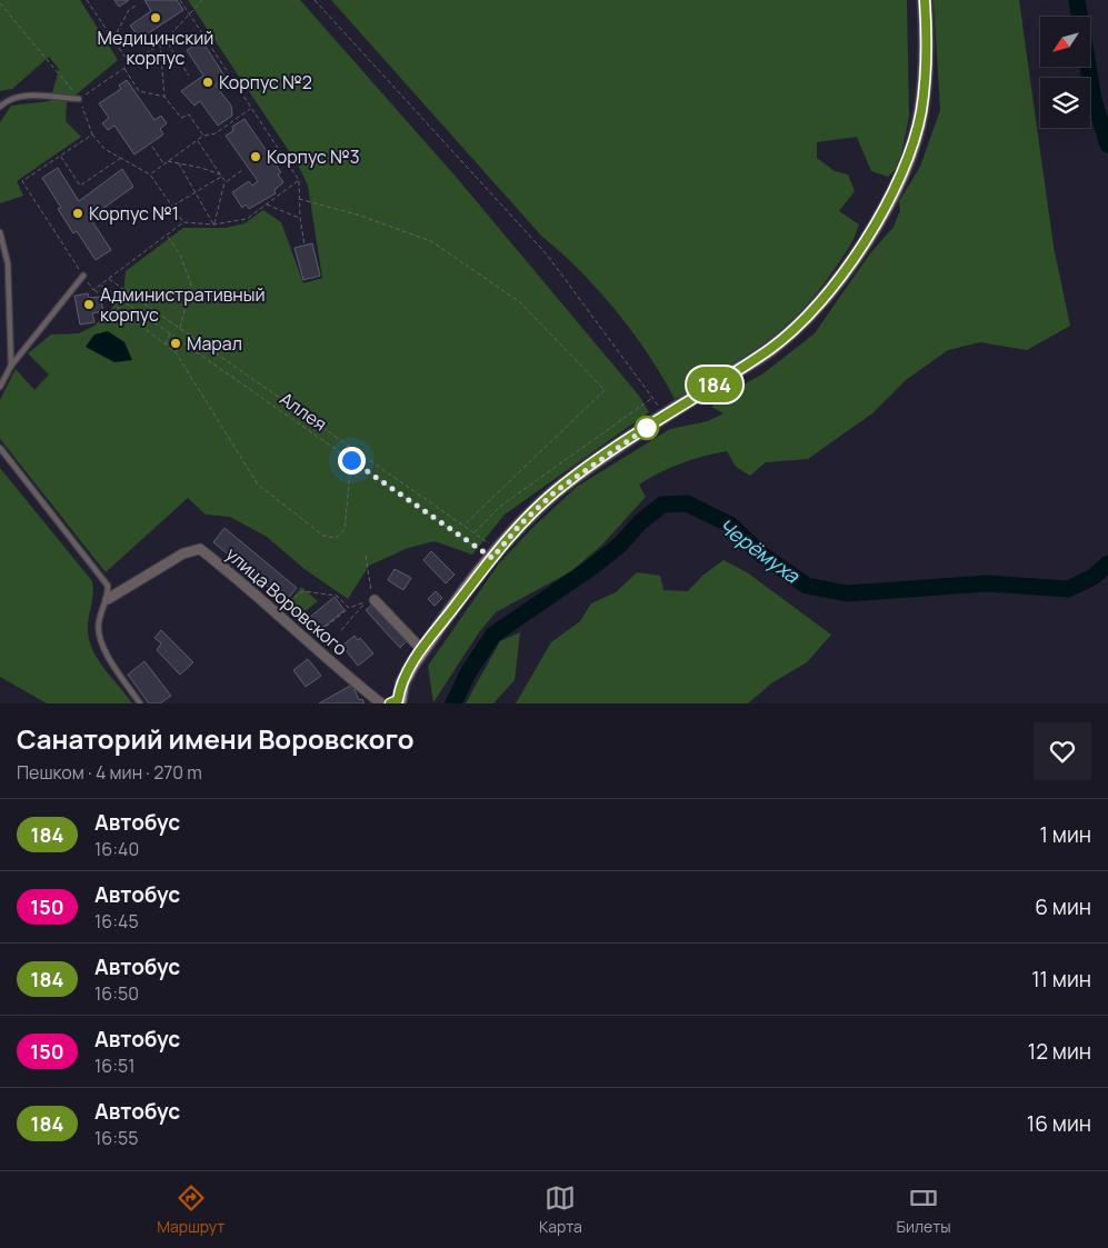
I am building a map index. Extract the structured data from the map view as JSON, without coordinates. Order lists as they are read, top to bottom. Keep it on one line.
{"streets":{"street":["улица Воровского"],"path":["Аллея"]},"water":["Черёмуха"],"places":["Медицинский корпус","Корпус №2","Корпус №3","Корпус №1","Административный корпус","Марал"],"lines":["bus line 184"],"north":"bottom left","page":{"on_map":"184","heading":["Санаторий имени Воровского","Пешком · 4 мин · 270 m"],"list":[{"mark":"184","name":"Автобус","note":"16:40","value":"1 мин"},{"mark":"150","name":"Автобус","note":"16:45","value":"6 мин"},{"mark":"184","name":"Автобус","note":"16:50","value":"11 мин"},{"mark":"150","name":"Автобус","note":"16:51","value":"12 мин"},{"mark":"184","name":"Автобус","note":"16:55","value":"16 мин"}],"tabs":["Маршрут","Карта","Билеты"]}}
